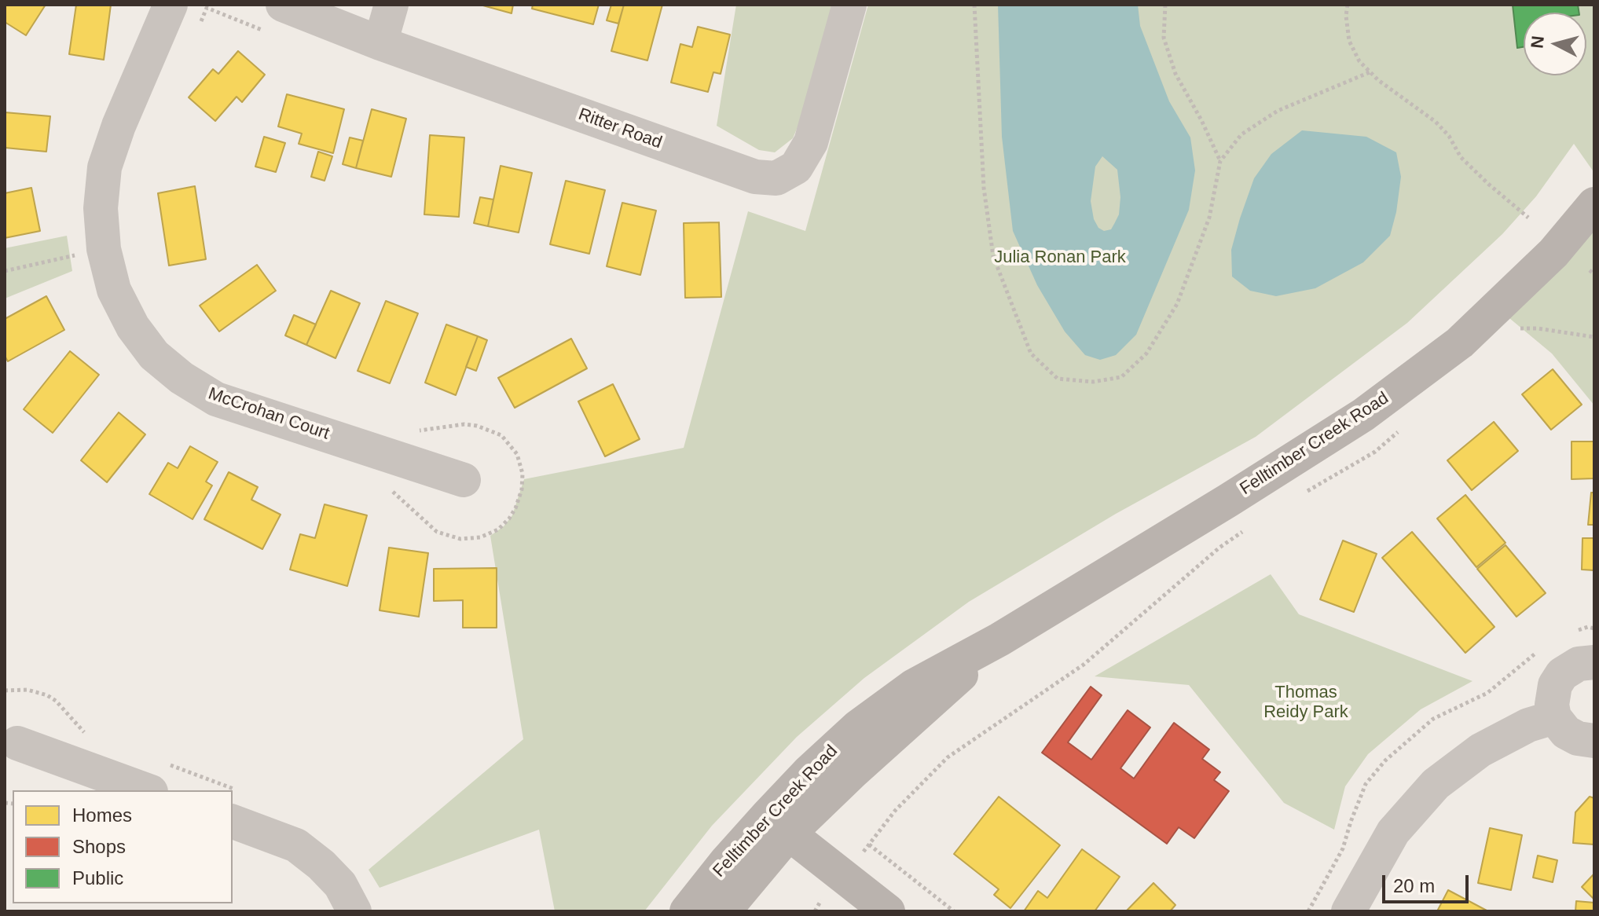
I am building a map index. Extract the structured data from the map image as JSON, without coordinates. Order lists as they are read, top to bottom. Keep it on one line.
{"streets":{"main road":["Felltimber Creek Road"],"street":["Ritter Road","McCrohan Court"]},"parks":["Julia Ronan Park","Thomas Reidy Park"],"legend":["Homes","Shops","Public"],"scale_bar":"20 m","north":"left"}
